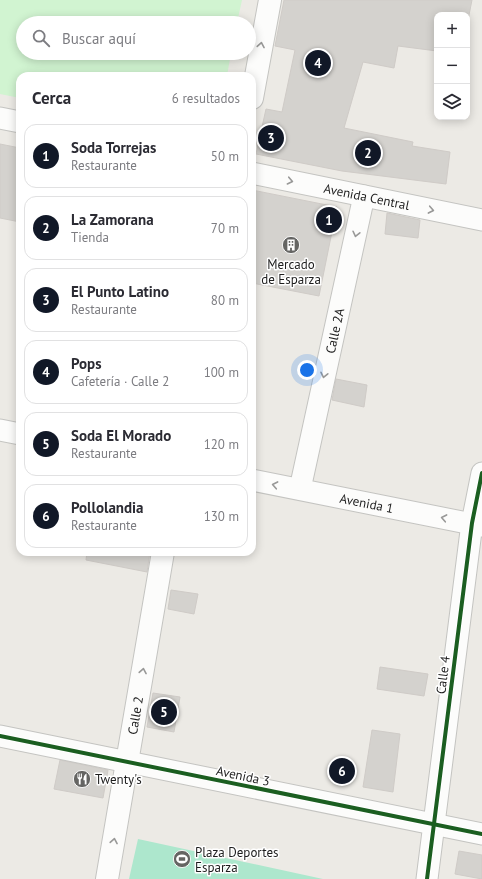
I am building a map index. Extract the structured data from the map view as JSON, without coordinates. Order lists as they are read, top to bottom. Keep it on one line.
{"streets":{"street":["Avenida Central","Calle 2A","Avenida 1","Calle 4","Calle 2","Avenida 3"]},"crossings":[["Avenida Central","Calle 2A"],["Calle 2A","Avenida 1"],["Avenida 1","Calle 4"],["Calle 4","Avenida 3"],["Calle 2","Avenida 3"]],"one_way":["Avenida Central","Calle 2A","Avenida 1","Calle 2"],"places":{"building":["Mercado de Esparza"],"restaurant":["Twenty's"],"sports":["Plaza Deportes Esparza"]},"page":{"map_buttons":["+","−"],"search":"Buscar aquí","pins":["4","3","2","1","5","6"],"heading":["Cerca","6 resultados"],"list":[{"mark":"1","name":"Soda Torrejas","note":"Restaurante","value":"50 m"},{"mark":"2","name":"La Zamorana","note":"Tienda","value":"70 m"},{"mark":"3","name":"El Punto Latino","note":"Restaurante","value":"80 m"},{"mark":"4","name":"Pops","note":"Cafetería · Calle 2","value":"100 m"},{"mark":"5","name":"Soda El Morado","note":"Restaurante","value":"120 m"},{"mark":"6","name":"Pollolandia","note":"Restaurante","value":"130 m"}]}}
